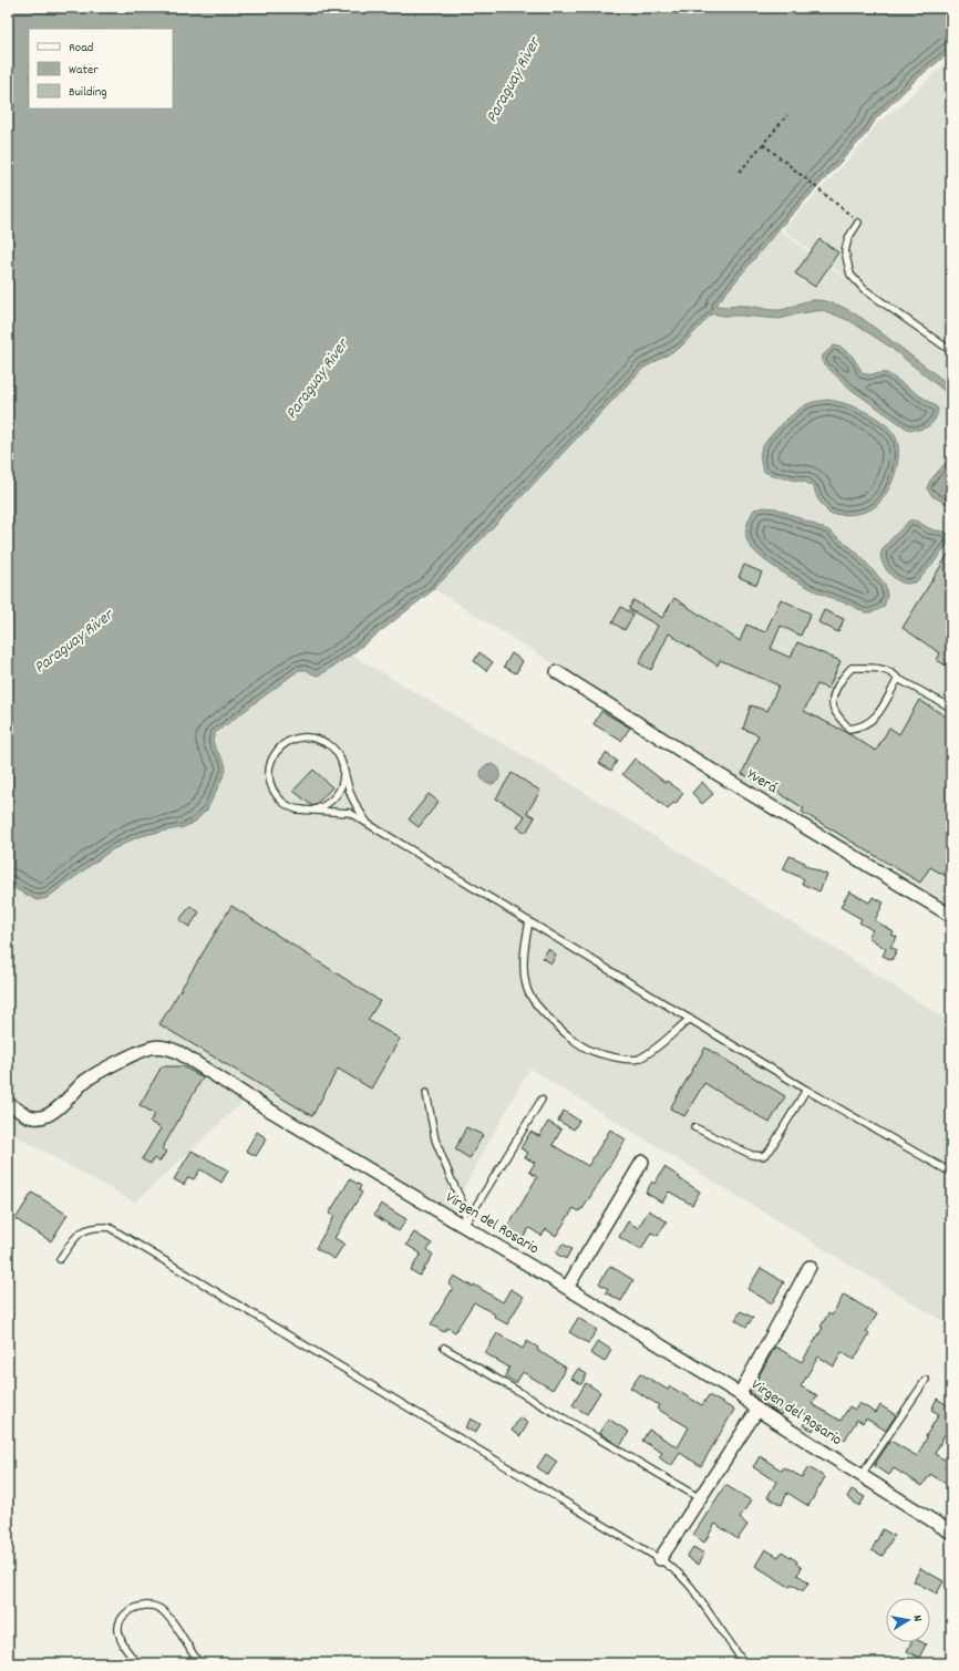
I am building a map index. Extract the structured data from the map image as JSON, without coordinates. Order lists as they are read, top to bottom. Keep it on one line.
{"streets":{"street":["Yverá","Virgen del Rosario"]},"water":["Paraguay River"],"legend":["Road","Water","Building"],"north":"right"}
